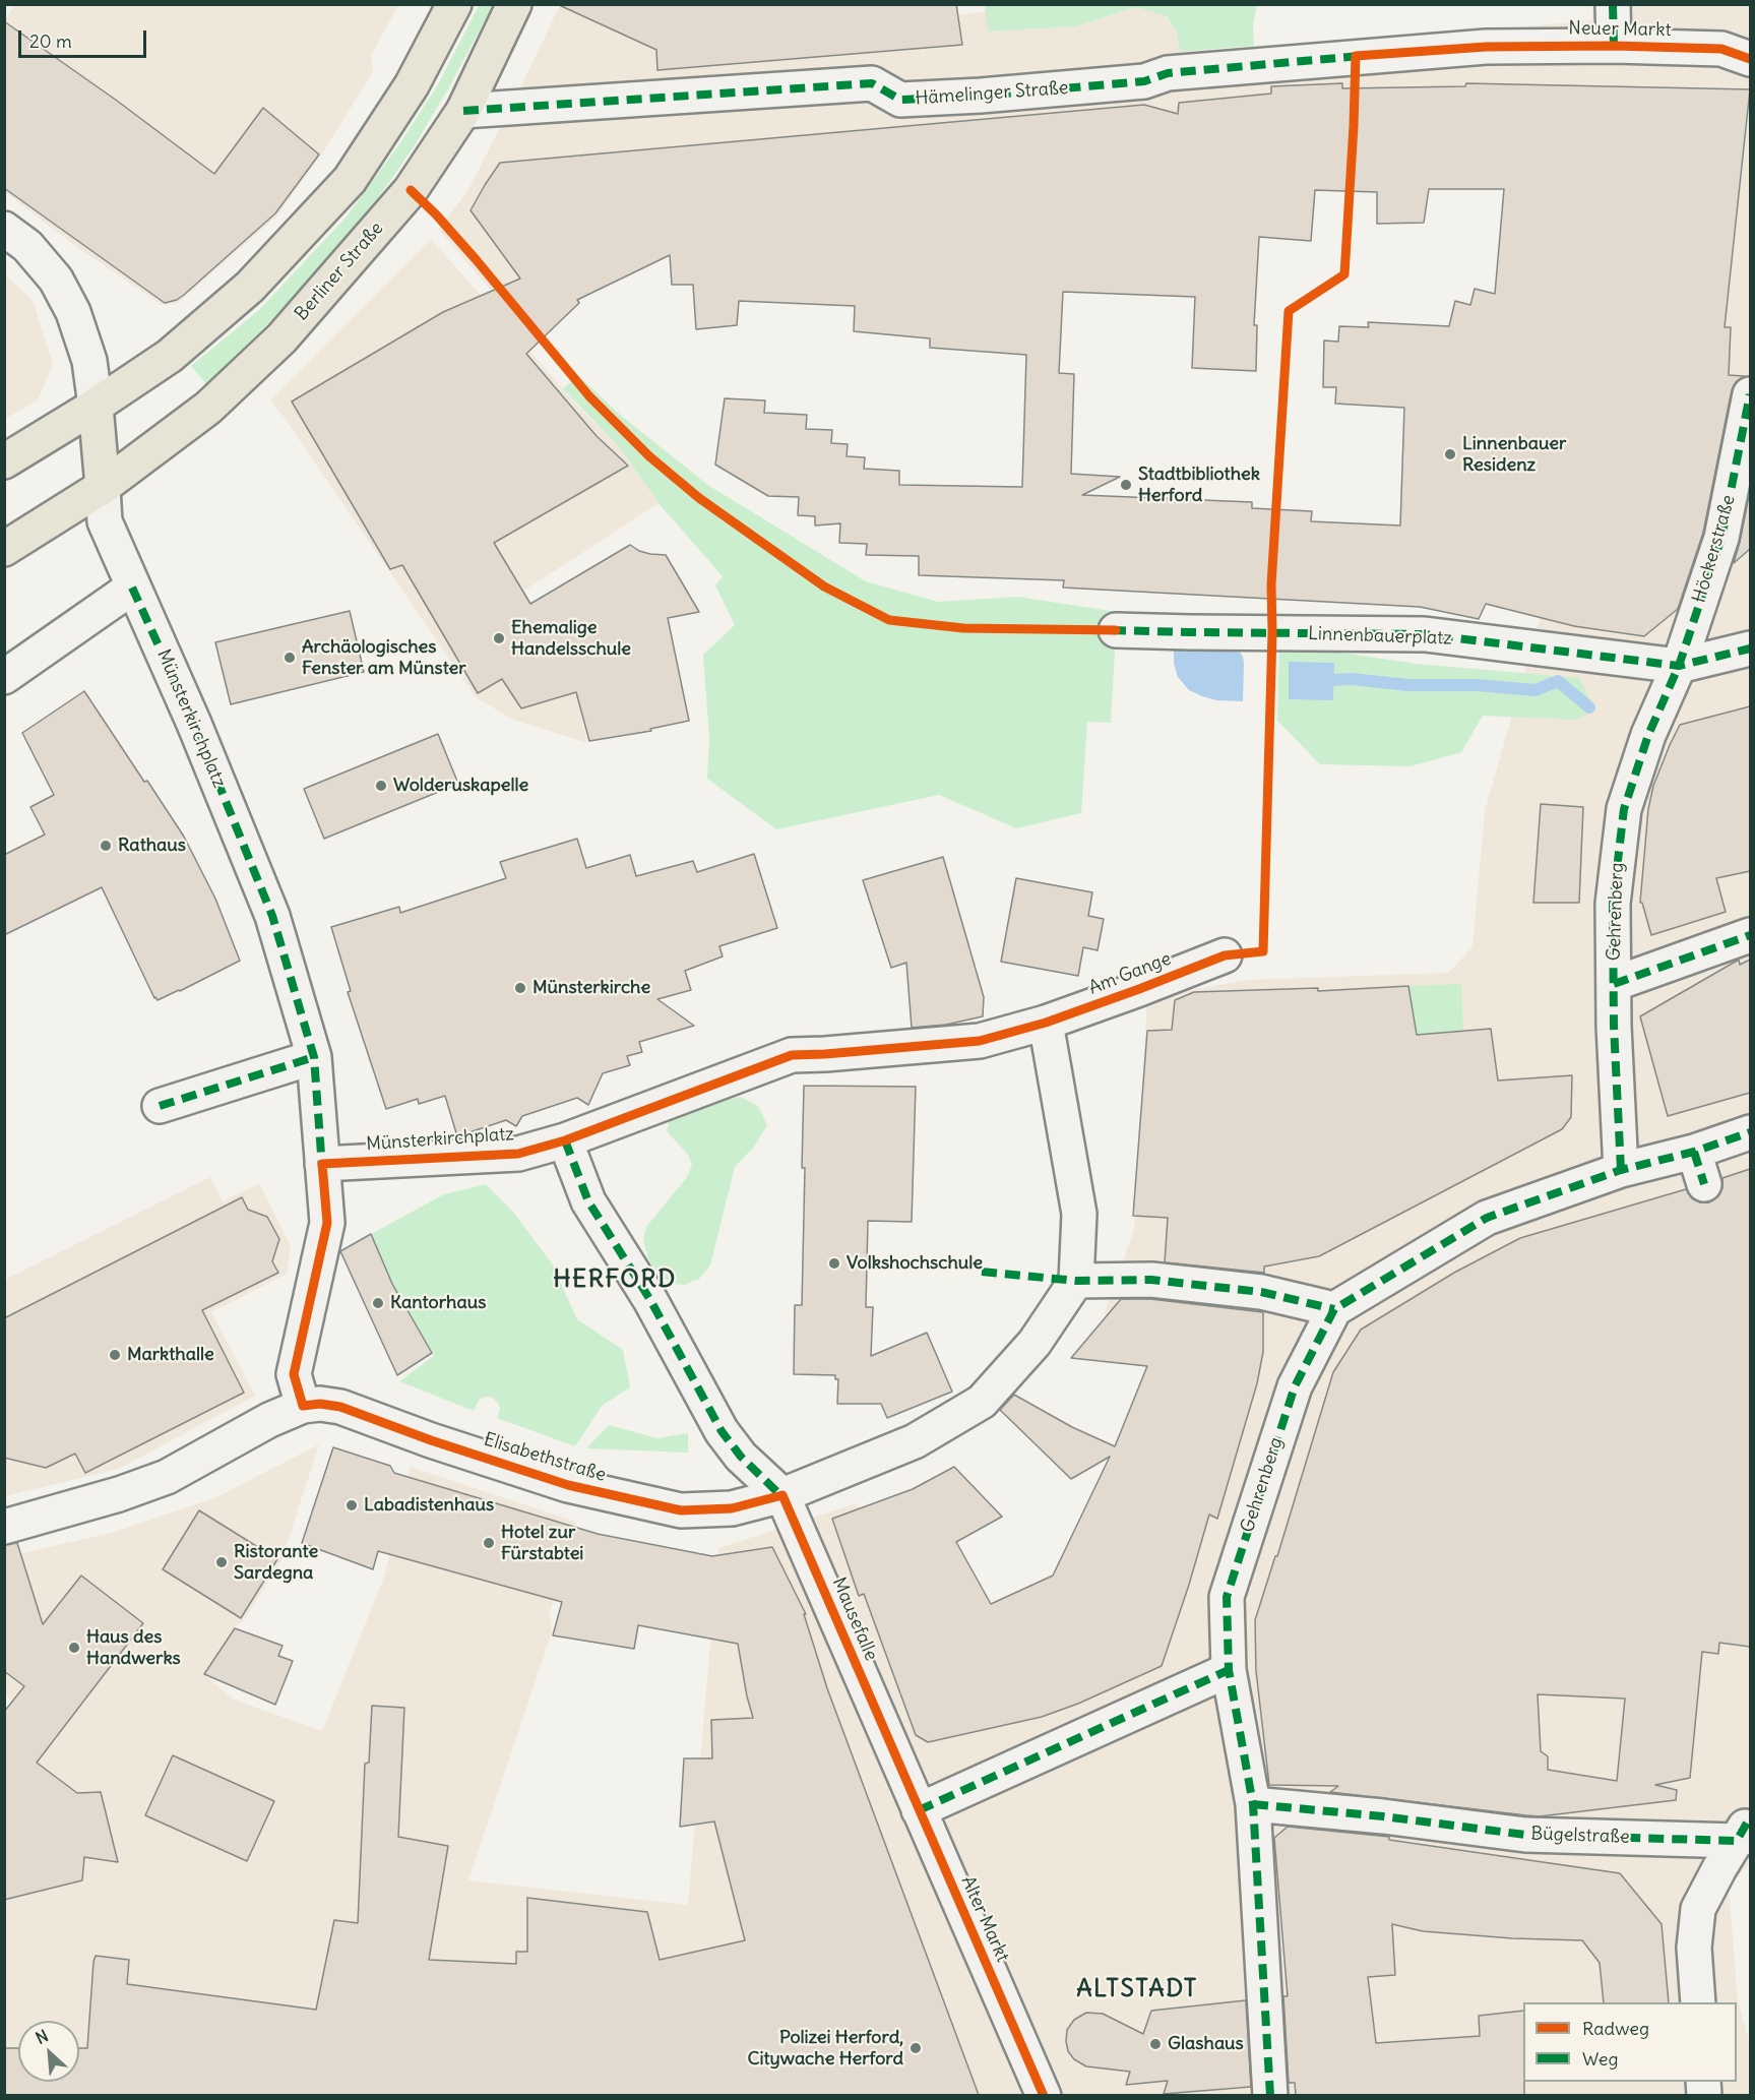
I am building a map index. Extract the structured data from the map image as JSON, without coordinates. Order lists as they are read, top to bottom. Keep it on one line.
{"streets":{"main road":["Berliner Straße"],"street":["Neuer Markt","Hämelinger Straße","Höckerstraße","Linnenbauerplatz","Münsterkirchplatz","Gehrenberg","Am Gange","Elisabethstraße","Mausefalle","Bügelstraße","Alter Markt"]},"crossings":[["Neuer Markt","Hämelinger Straße"],["Hämelinger Straße","Berliner Straße"],["Berliner Straße","Münsterkirchplatz"],["Höckerstraße","Linnenbauerplatz"],["Höckerstraße","Gehrenberg"],["Linnenbauerplatz","Gehrenberg"],["Münsterkirchplatz","Am Gange"],["Münsterkirchplatz","Elisabethstraße"],["Elisabethstraße","Mausefalle"],["Mausefalle","Alter Markt"]],"districts":["HERFORD","ALTSTADT"],"places":["Linnenbauer Residenz","Stadtbibliothek Herford","Ehemalige Handelsschule","Archäologisches Fenster am Münster","Wolderuskapelle","Rathaus","Münsterkirche","Volkshochschule","Kantorhaus","Markthalle","Labadistenhaus","Hotel zur Fürstabtei","Ristorante Sardegna","Haus des Handwerks","Glashaus","Polizei Herford, Citywache Herford"],"legend":["Radweg","Weg"],"scale_bar":"20 m","north":"top left"}
